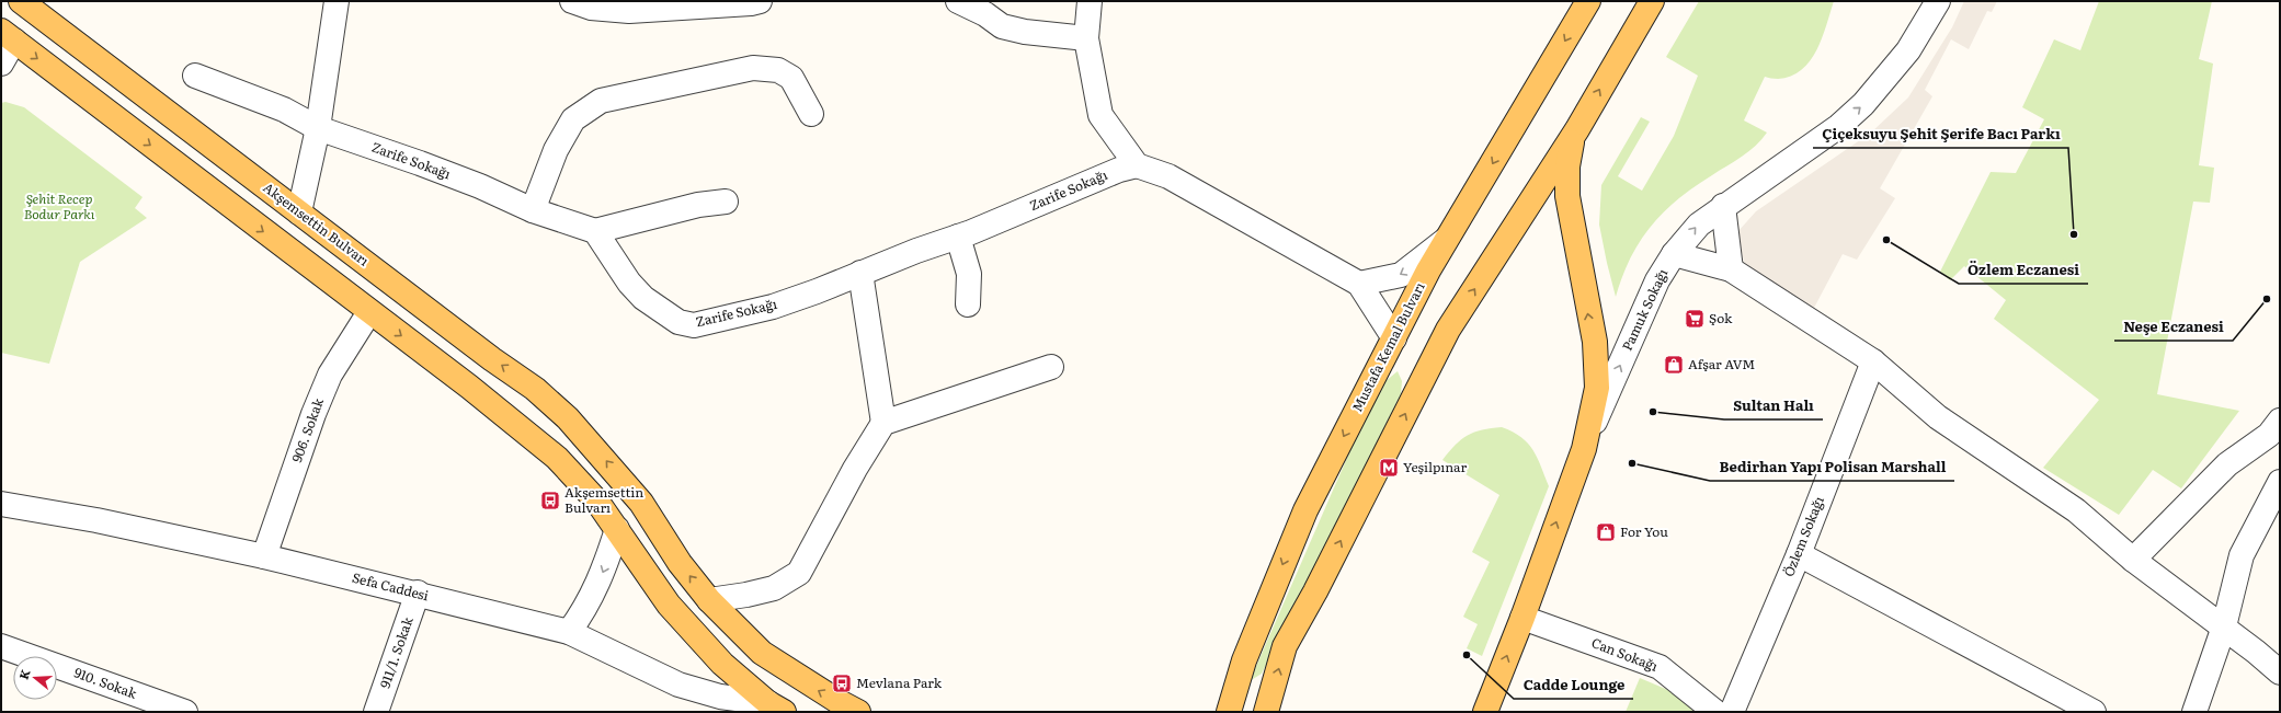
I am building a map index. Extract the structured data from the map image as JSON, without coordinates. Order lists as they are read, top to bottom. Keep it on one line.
{"streets":{"main road":["Akşemsettin Bulvarı","Pamuk Sokağı","Mustafa Kemal Bulvarı"],"street":["Zarife Sokağı","906. Sokak","Özlem Sokağı","Sefa Caddesi","911/1. Sokak","Can Sokağı","910. Sokak"]},"crossings":[["Pamuk Sokağı","Can Sokağı"],["906. Sokak","Sefa Caddesi"],["Sefa Caddesi","911/1. Sokak"]],"one_way":["Pamuk Sokağı"],"parks":["Şehit Recep Bodur Parkı"],"places":{"other":["Çiçeksuyu Şehit Şerife Bacı Parkı","Özlem Eczanesi","Neşe Eczanesi","Sultan Halı","Bedirhan Yapı Polisan Marshall","Cadde Lounge"],"supermarket":["Şok"],"shop":["Afşar AVM","For You"],"metro station":["Yeşilpınar"],"bus stop":["Akşemsettin Bulvarı","Mevlana Park"]},"north":"left"}
